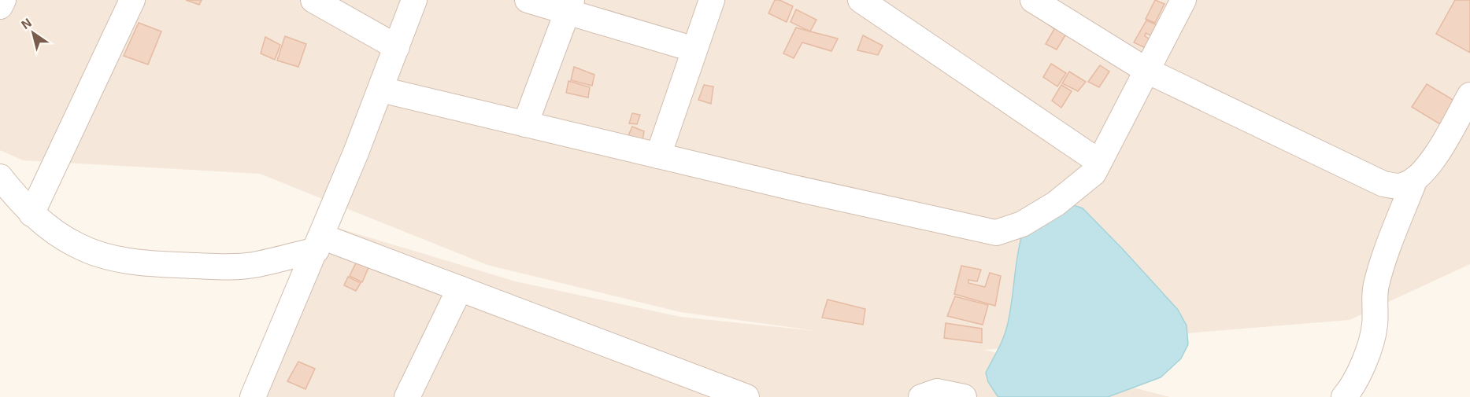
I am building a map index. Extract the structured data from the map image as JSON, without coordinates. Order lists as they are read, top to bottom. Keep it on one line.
{"north":"top left"}
